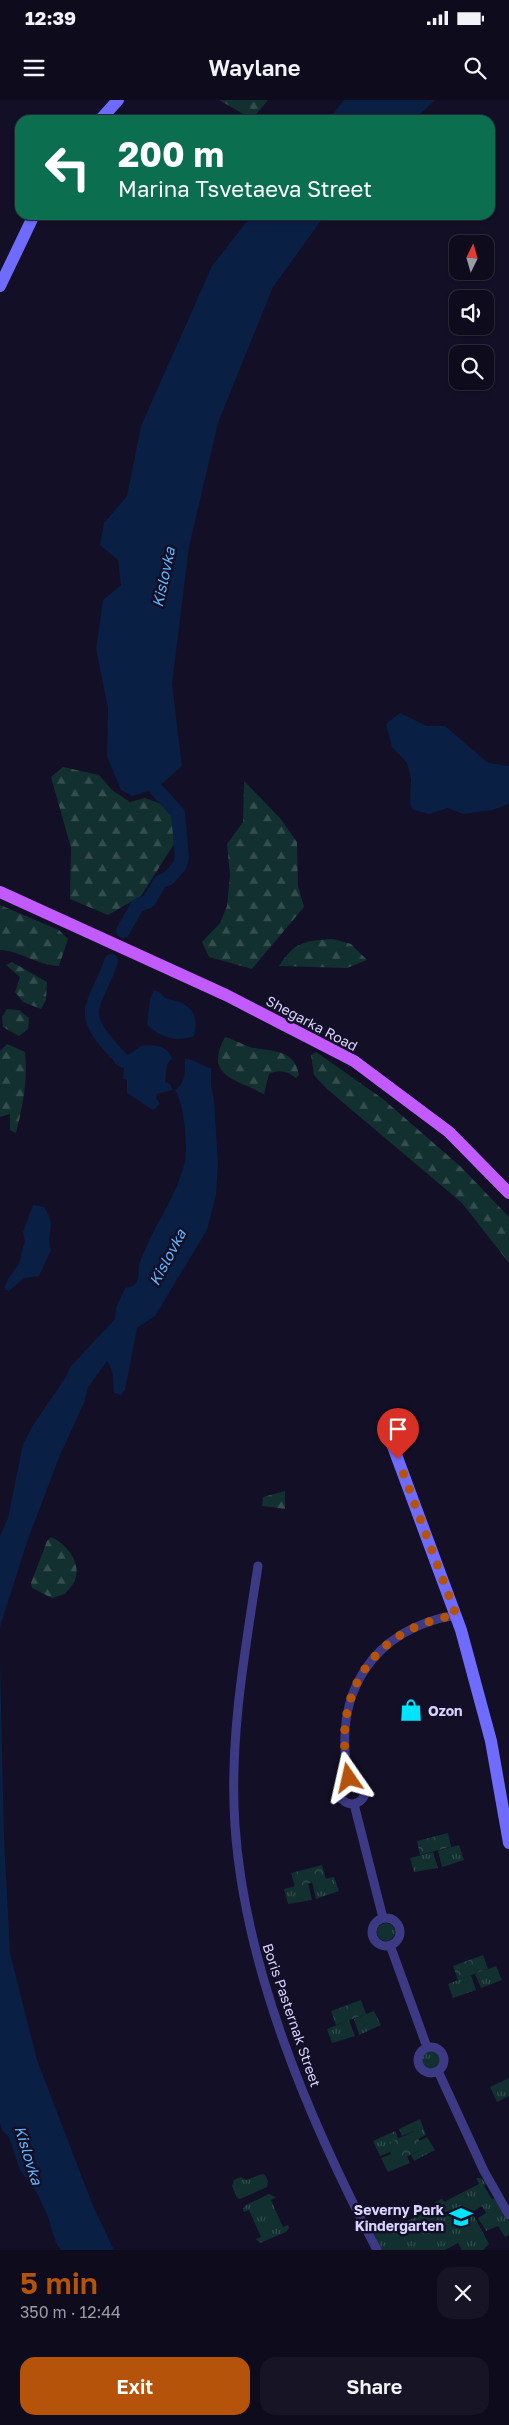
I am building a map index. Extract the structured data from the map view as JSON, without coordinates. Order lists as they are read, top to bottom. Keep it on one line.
{"streets":{"main road":["Shegarka Road"],"street":["Boris Pasternak Street"]},"water":["Kislovka"],"places":{"shop":["Ozon"],"school or university":["Severny Park Kindergarten"]},"north":"top","page":{"status":"12:39","header":"Waylane","turn":["200 m","Marina Tsvetaeva Street"],"heading":["5 min","350 m · 12:44"],"buttons":["Exit","Share"]}}
